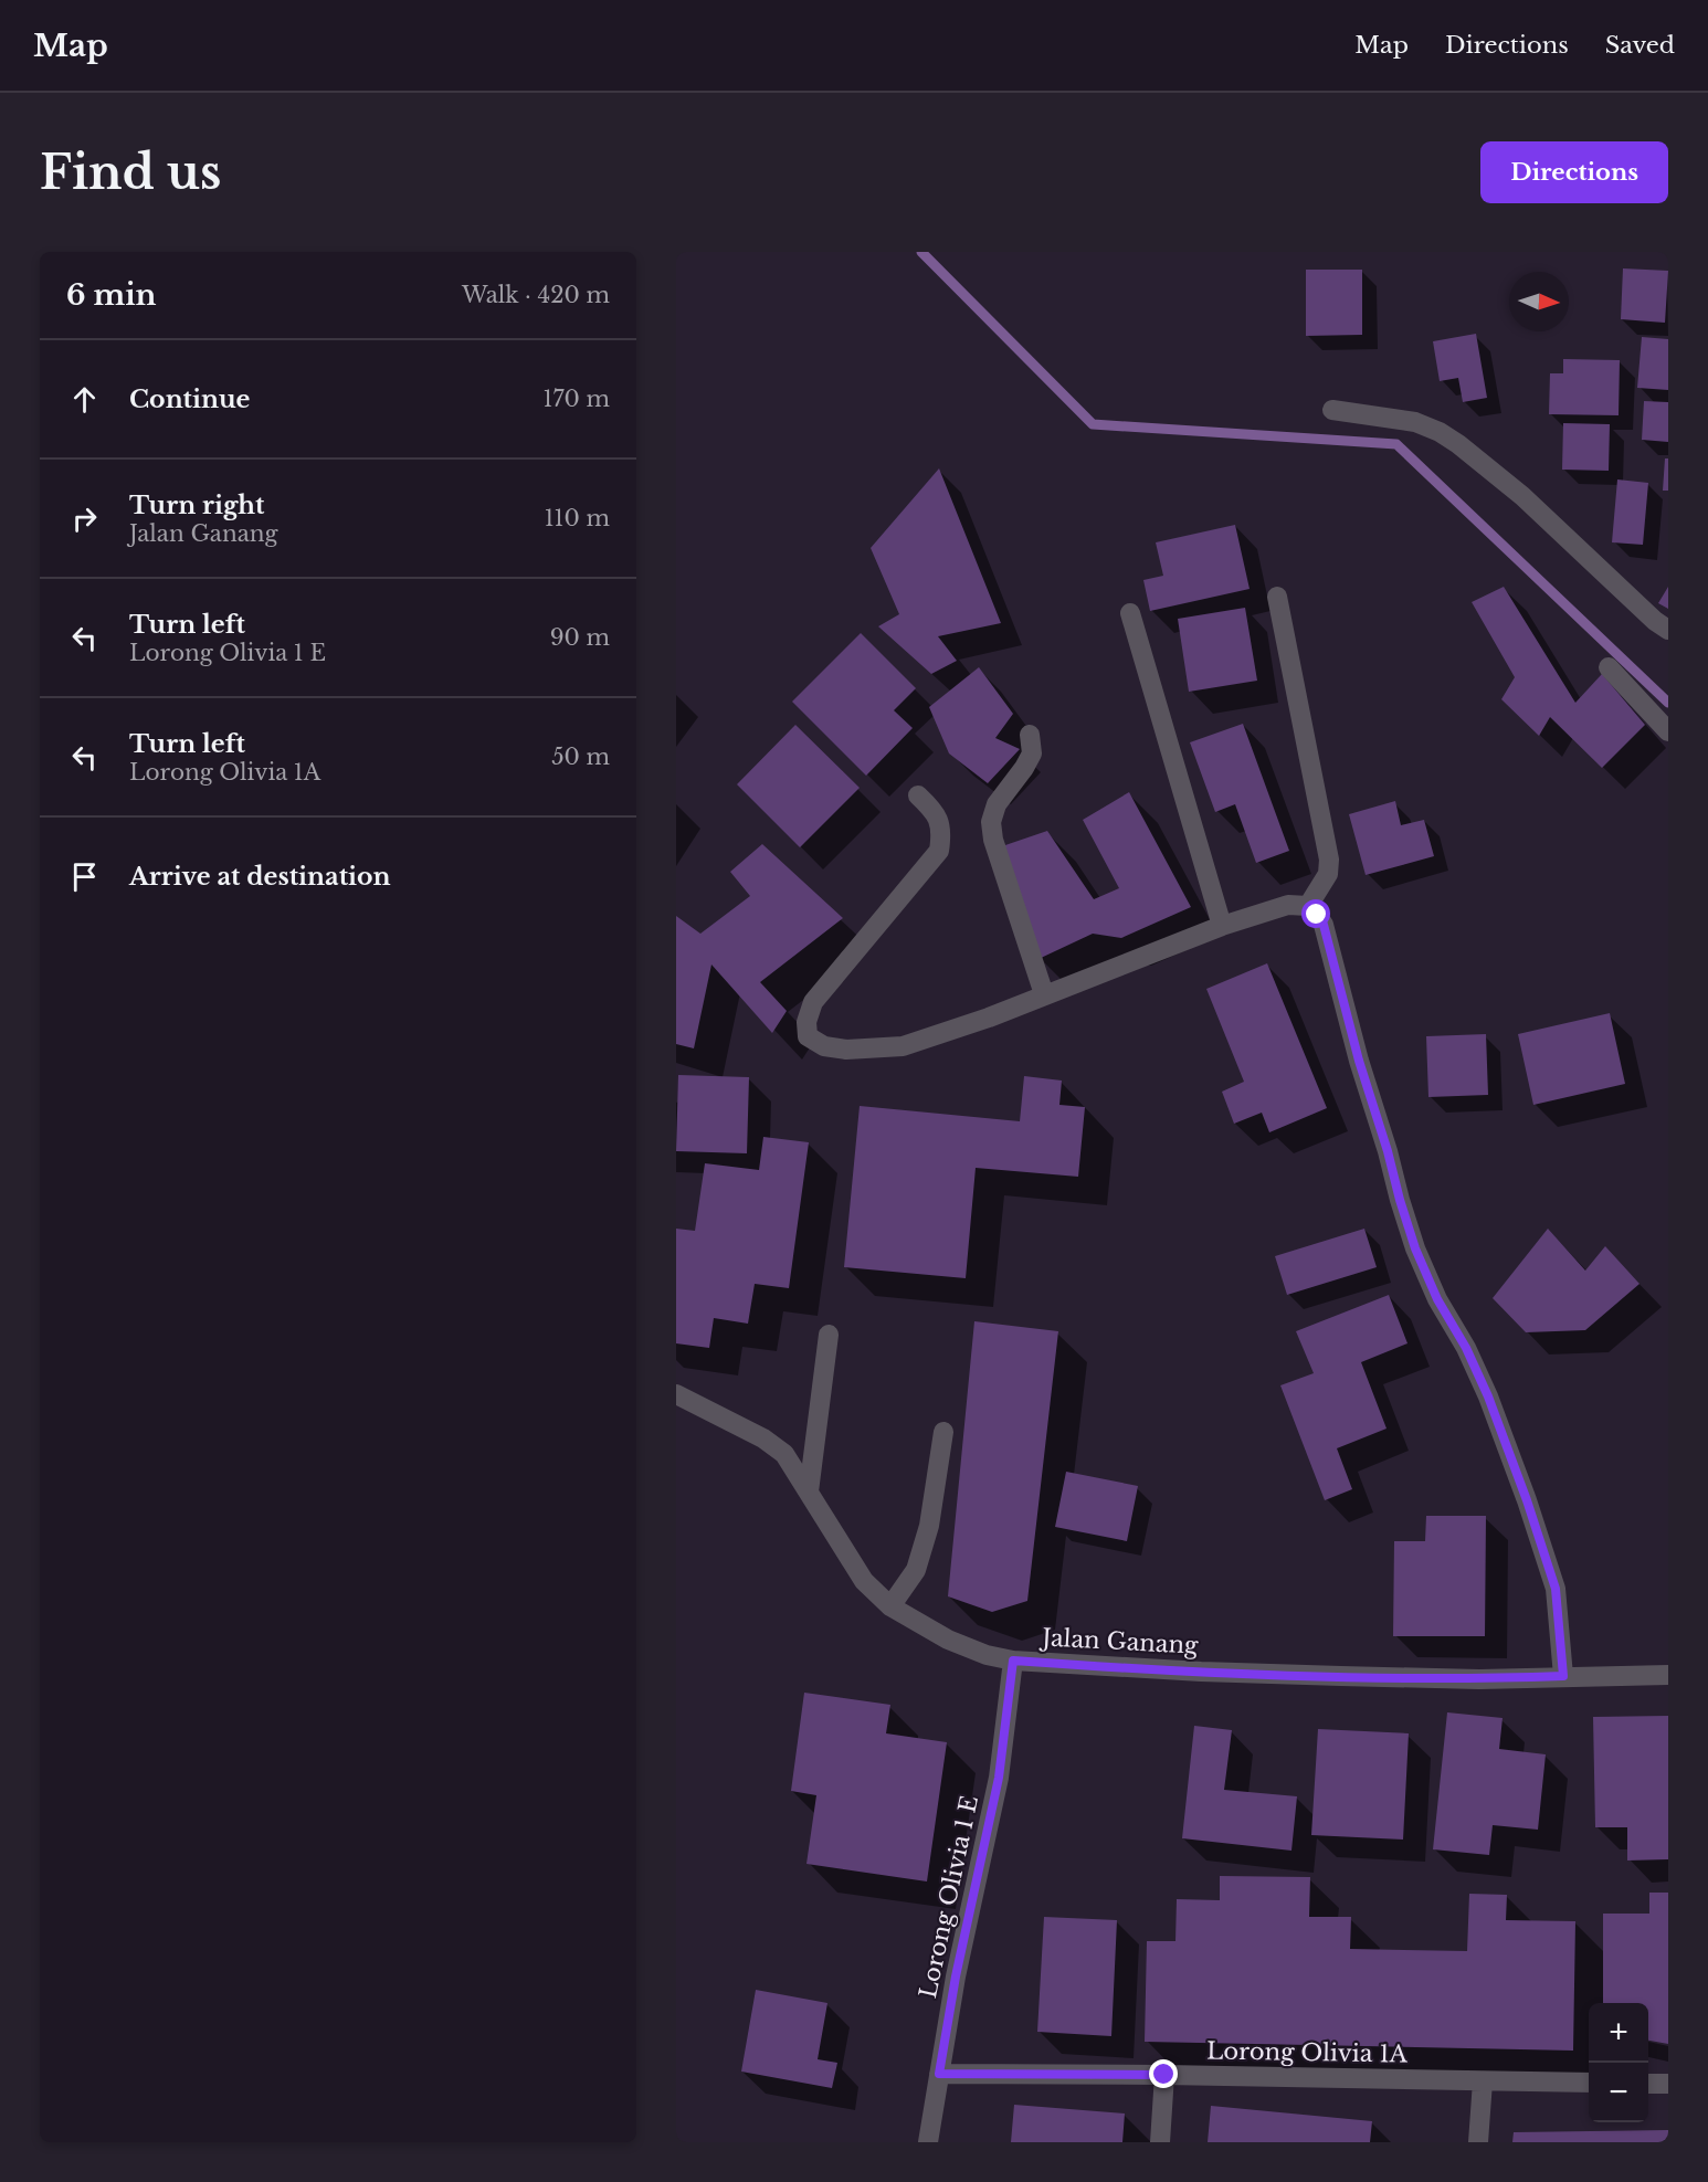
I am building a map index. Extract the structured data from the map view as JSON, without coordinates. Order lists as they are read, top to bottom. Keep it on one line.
{"streets":{"street":["Jalan Ganang","Lorong Olivia 1 E","Lorong Olivia 1A"]},"crossings":[["Jalan Ganang","Lorong Olivia 1 E"],["Lorong Olivia 1 E","Lorong Olivia 1A"]],"north":"right","page":{"header":"Map","nav":["Map","Directions","Saved"],"buttons":"Directions","title":"Find us","heading":["6 min","Walk · 420 m"],"list":[["Continue","170 m"],["Turn right","Jalan Ganang","110 m"],["Turn left","Lorong Olivia 1 E","90 m"],["Turn left","Lorong Olivia 1A","50 m"],"Arrive at destination"],"map_buttons":["+","−"]}}
